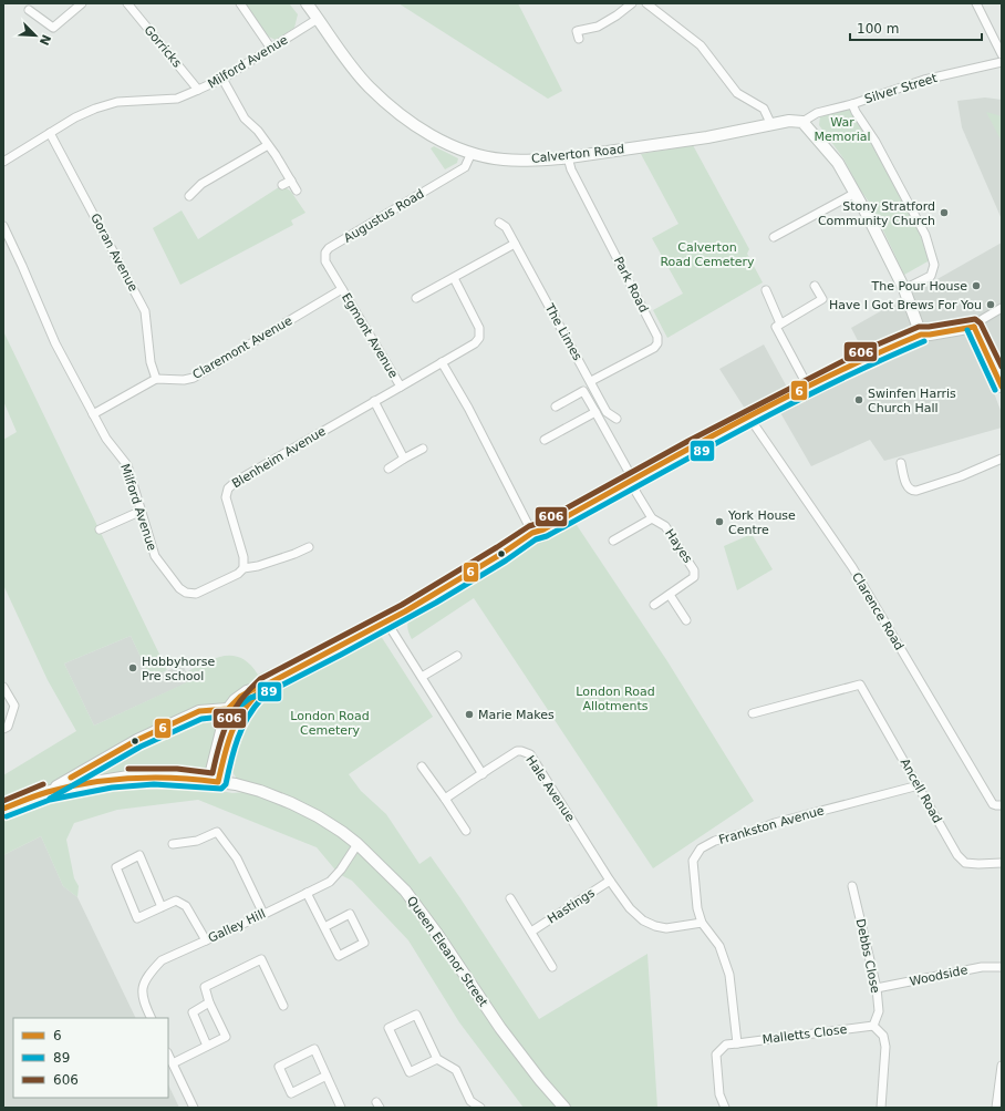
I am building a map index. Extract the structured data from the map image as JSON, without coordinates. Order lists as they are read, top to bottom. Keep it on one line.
{"streets":{"street":["Gorricks","Milford Avenue","Silver Street","Calverton Road","Augustus Road","Goran Avenue","Park Road","The Limes","Egmont Avenue","Claremont Avenue","Blenheim Avenue","Hayes","Clarence Road","Hale Avenue","Ancell Road","Frankston Avenue","Hastings","Galley Hill","Queen Eleanor Street","Debbs Close","Woodside","Malletts Close"]},"crossings":[["Gorricks","Milford Avenue"],["Milford Avenue","Calverton Road"],["Milford Avenue","Goran Avenue"],["Milford Avenue","Blenheim Avenue"],["Silver Street","Calverton Road"],["Calverton Road","Augustus Road"],["Calverton Road","Park Road"],["Augustus Road","Egmont Avenue"],["Augustus Road","Claremont Avenue"],["Goran Avenue","Claremont Avenue"],["Park Road","The Limes"],["Egmont Avenue","Claremont Avenue"],["Egmont Avenue","Blenheim Avenue"],["Hale Avenue","Frankston Avenue"],["Hale Avenue","Hastings"],["Ancell Road","Frankston Avenue"],["Galley Hill","Queen Eleanor Street"],["Debbs Close","Woodside"],["Debbs Close","Malletts Close"]],"parks":["War Memorial","Calverton Road Cemetery","London Road Allotments","London Road Cemetery"],"places":["Stony Stratford Community Church","The Pour House","Have I Got Brews For You","Swinfen Harris Church Hall","York House Centre","Hobbyhorse Pre school","Marie Makes"],"lines":["transit line 606","transit line 6","transit line 89"],"legend":["6","89","606"],"scale_bar":"100 m","north":"bottom right"}
